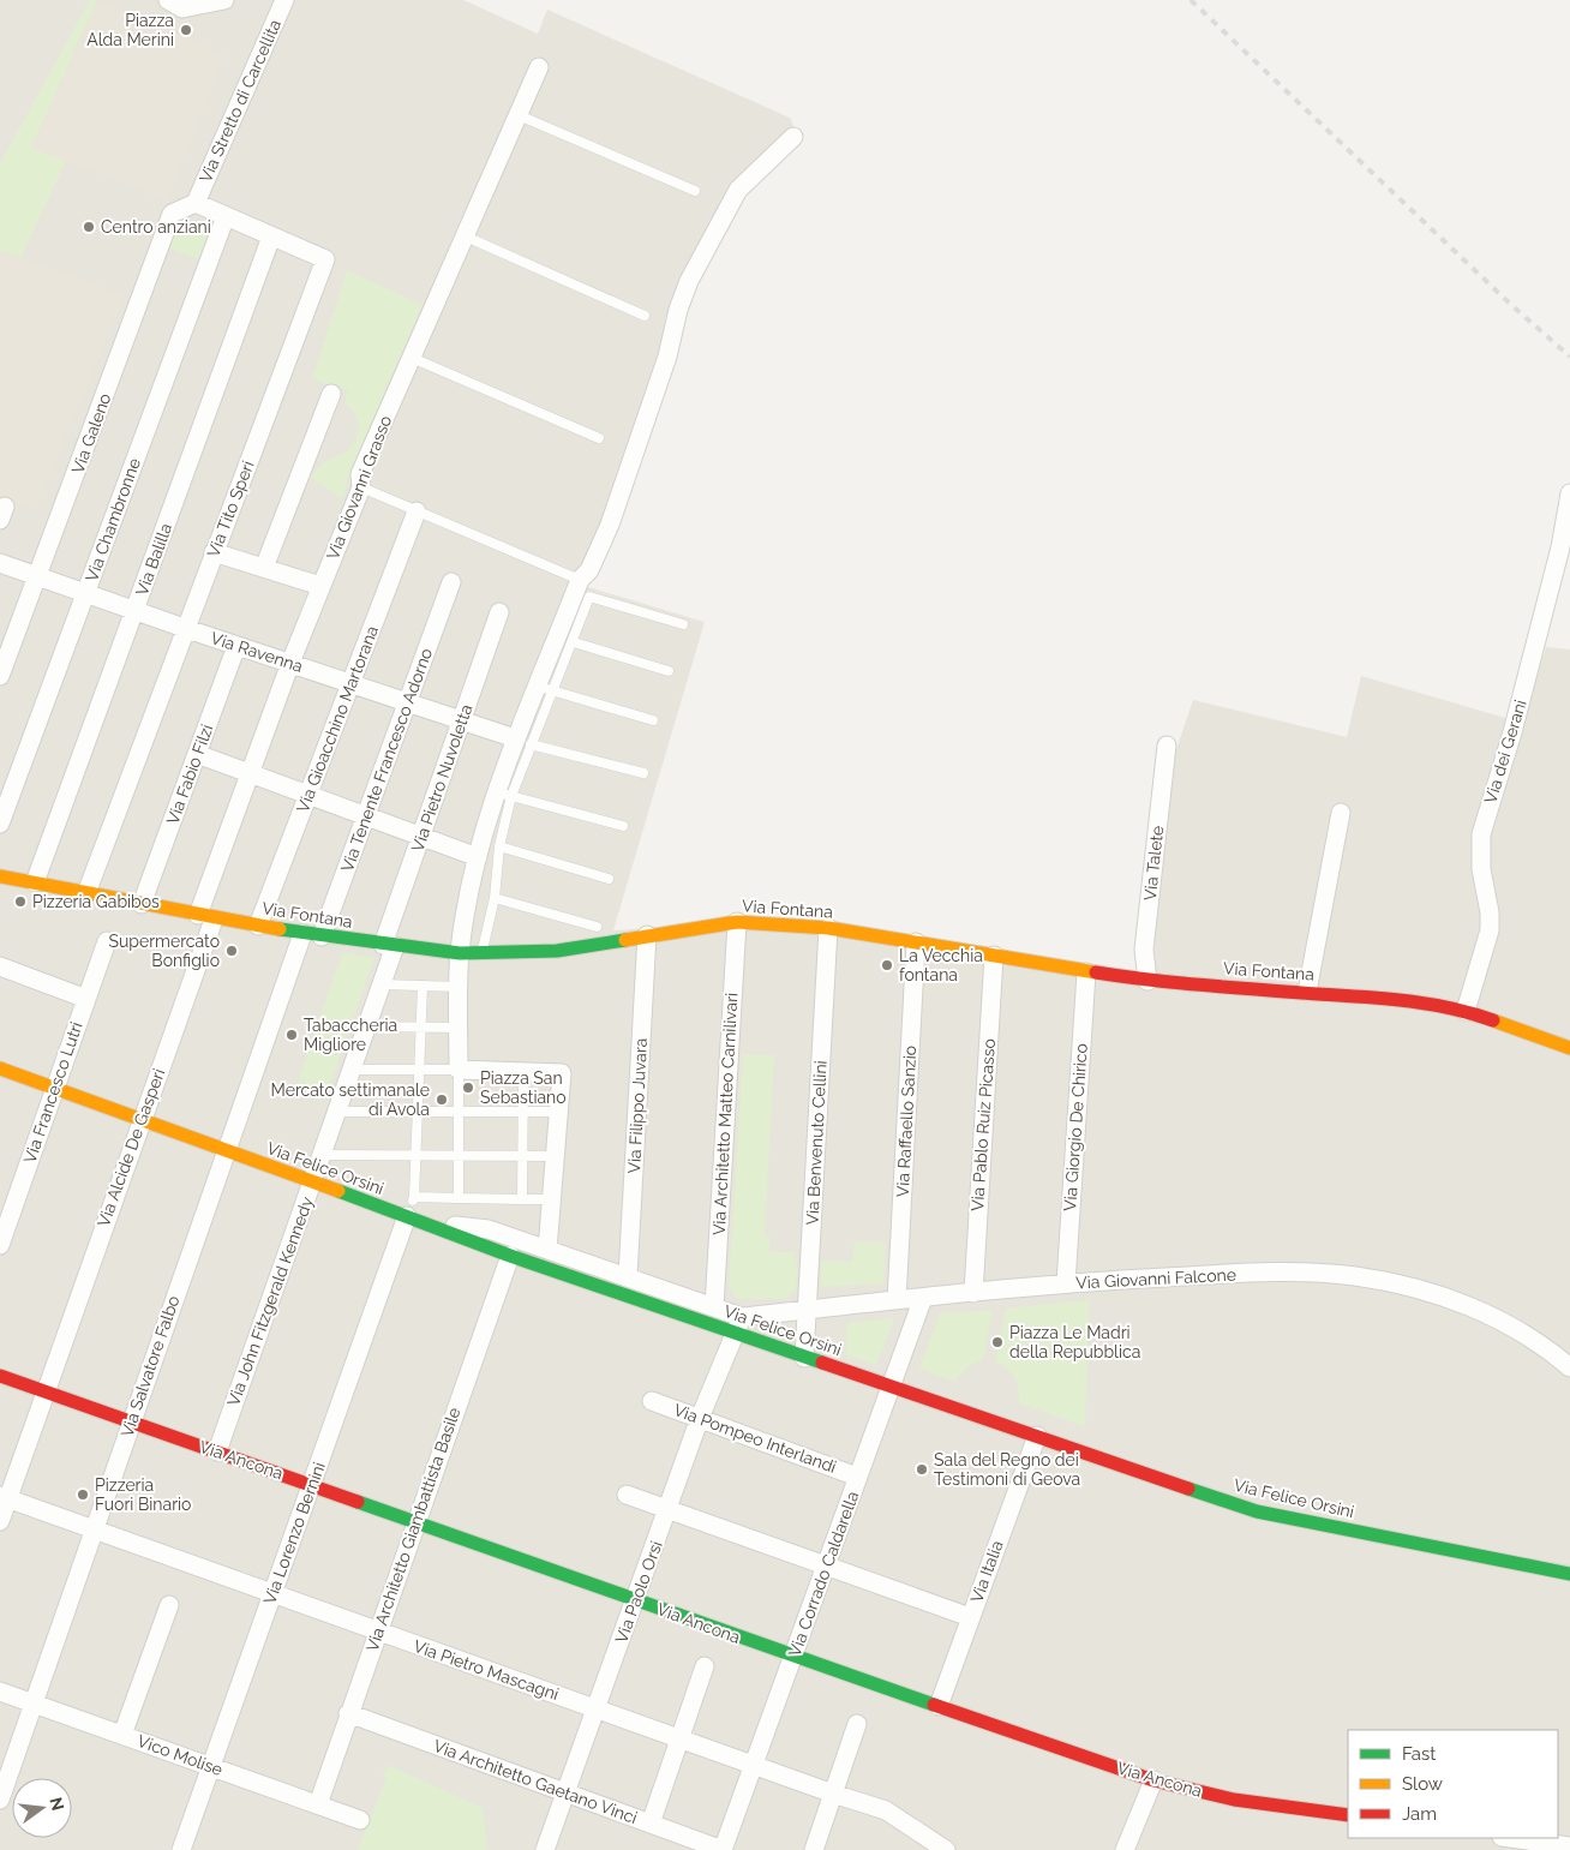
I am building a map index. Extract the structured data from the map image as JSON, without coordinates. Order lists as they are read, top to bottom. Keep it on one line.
{"streets":{"street":["Via Stretto di Carcellita","Via Galeno","Via Giovanni Grasso","Via Tito Speri","Via Chambronne","Via Balilla","Via Ravenna","Via Gioacchino Martorana","Via dei Gerani","Via Tenente Francesco Adorno","Via Fabio Filzi","Via Pietro Nuvoletta","Via Talete","Via Fontana","Via Francesco Lutri","Via Filippo Juvara","Via Architetto Matteo Carnilivari","Via Raffaello Sanzio","Via Pablo Ruiz Picasso","Via Giorgio De Chirico","Via Benvenuto Cellini","Via Alcide De Gasperi","Via Felice Orsini","Via Giovanni Falcone","Via John Fitzgerald Kennedy","Via Salvatore Falbo","Via Pompeo Interlandi","Via Ancona","Via Architetto Giambattista Basile","Via Lorenzo Bernini","Via Italia","Via Corrado Caldarella","Via Paolo Orsi","Via Pietro Mascagni","Vico Molise","Via Architetto Gaetano Vinci"]},"crossings":[["Via Stretto di Carcellita","Via Galeno"],["Via Stretto di Carcellita","Via Tito Speri"],["Via Galeno","Via Tito Speri"],["Via Galeno","Via Ravenna"],["Via Giovanni Grasso","Via Ravenna"],["Via Giovanni Grasso","Via Fontana"],["Via Giovanni Grasso","Via Alcide De Gasperi"],["Via Tito Speri","Via Chambronne"],["Via Tito Speri","Via Balilla"],["Via Tito Speri","Via Ravenna"],["Via Tito Speri","Via Fontana"],["Via Chambronne","Via Ravenna"],["Via Balilla","Via Ravenna"],["Via Balilla","Via Fontana"],["Via Ravenna","Via Gioacchino Martorana"],["Via Ravenna","Via Tenente Francesco Adorno"],["Via Ravenna","Via Fabio Filzi"],["Via Ravenna","Via Pietro Nuvoletta"],["Via Gioacchino Martorana","Via Fontana"],["Via dei Gerani","Via Fontana"],["Via Tenente Francesco Adorno","Via Fontana"],["Via Fabio Filzi","Via Fontana"],["Via Pietro Nuvoletta","Via Fontana"],["Via Pietro Nuvoletta","Via John Fitzgerald Kennedy"],["Via Talete","Via Fontana"],["Via Fontana","Via Filippo Juvara"],["Via Fontana","Via Architetto Matteo Carnilivari"],["Via Fontana","Via Raffaello Sanzio"],["Via Fontana","Via Pablo Ruiz Picasso"],["Via Fontana","Via Giorgio De Chirico"],["Via Fontana","Via Benvenuto Cellini"],["Via Fontana","Via Alcide De Gasperi"],["Via Fontana","Via John Fitzgerald Kennedy"],["Via Fontana","Via Salvatore Falbo"],["Via Francesco Lutri","Via Felice Orsini"],["Via Raffaello Sanzio","Via Giovanni Falcone"],["Via Pablo Ruiz Picasso","Via Giovanni Falcone"],["Via Giorgio De Chirico","Via Giovanni Falcone"],["Via Benvenuto Cellini","Via Felice Orsini"],["Via Benvenuto Cellini","Via Giovanni Falcone"],["Via Alcide De Gasperi","Via Felice Orsini"],["Via Alcide De Gasperi","Via Ancona"],["Via Alcide De Gasperi","Via Pietro Mascagni"],["Via Felice Orsini","Via John Fitzgerald Kennedy"],["Via Felice Orsini","Via Salvatore Falbo"],["Via Felice Orsini","Via Architetto Giambattista Basile"],["Via Felice Orsini","Via Lorenzo Bernini"],["Via Felice Orsini","Via Italia"],["Via Felice Orsini","Via Corrado Caldarella"],["Via Felice Orsini","Via Paolo Orsi"],["Via Giovanni Falcone","Via Corrado Caldarella"],["Via John Fitzgerald Kennedy","Via Ancona"],["Via Salvatore Falbo","Via Ancona"],["Via Salvatore Falbo","Via Pietro Mascagni"],["Via Salvatore Falbo","Vico Molise"],["Via Pompeo Interlandi","Via Corrado Caldarella"],["Via Pompeo Interlandi","Via Paolo Orsi"],["Via Ancona","Via Architetto Giambattista Basile"],["Via Ancona","Via Lorenzo Bernini"],["Via Ancona","Via Italia"],["Via Ancona","Via Corrado Caldarella"],["Via Ancona","Via Paolo Orsi"],["Via Architetto Giambattista Basile","Via Pietro Mascagni"],["Via Architetto Giambattista Basile","Vico Molise"],["Via Architetto Giambattista Basile","Via Architetto Gaetano Vinci"],["Via Lorenzo Bernini","Via Pietro Mascagni"],["Via Lorenzo Bernini","Vico Molise"],["Via Corrado Caldarella","Via Pietro Mascagni"],["Via Corrado Caldarella","Via Architetto Gaetano Vinci"],["Via Paolo Orsi","Via Pietro Mascagni"],["Via Paolo Orsi","Via Architetto Gaetano Vinci"]],"places":["Piazza Alda Merini","Centro anziani","Pizzeria Gabibos","Supermercato Bonfiglio","La Vecchia fontana","Tabaccheria Migliore","Piazza San Sebastiano","Mercato settimanale di Avola","Piazza Le Madri della Repubblica","Sala del Regno dei Testimoni di Geova","Pizzeria Fuori Binario"],"legend":["Fast","Slow","Jam"],"north":"right"}
